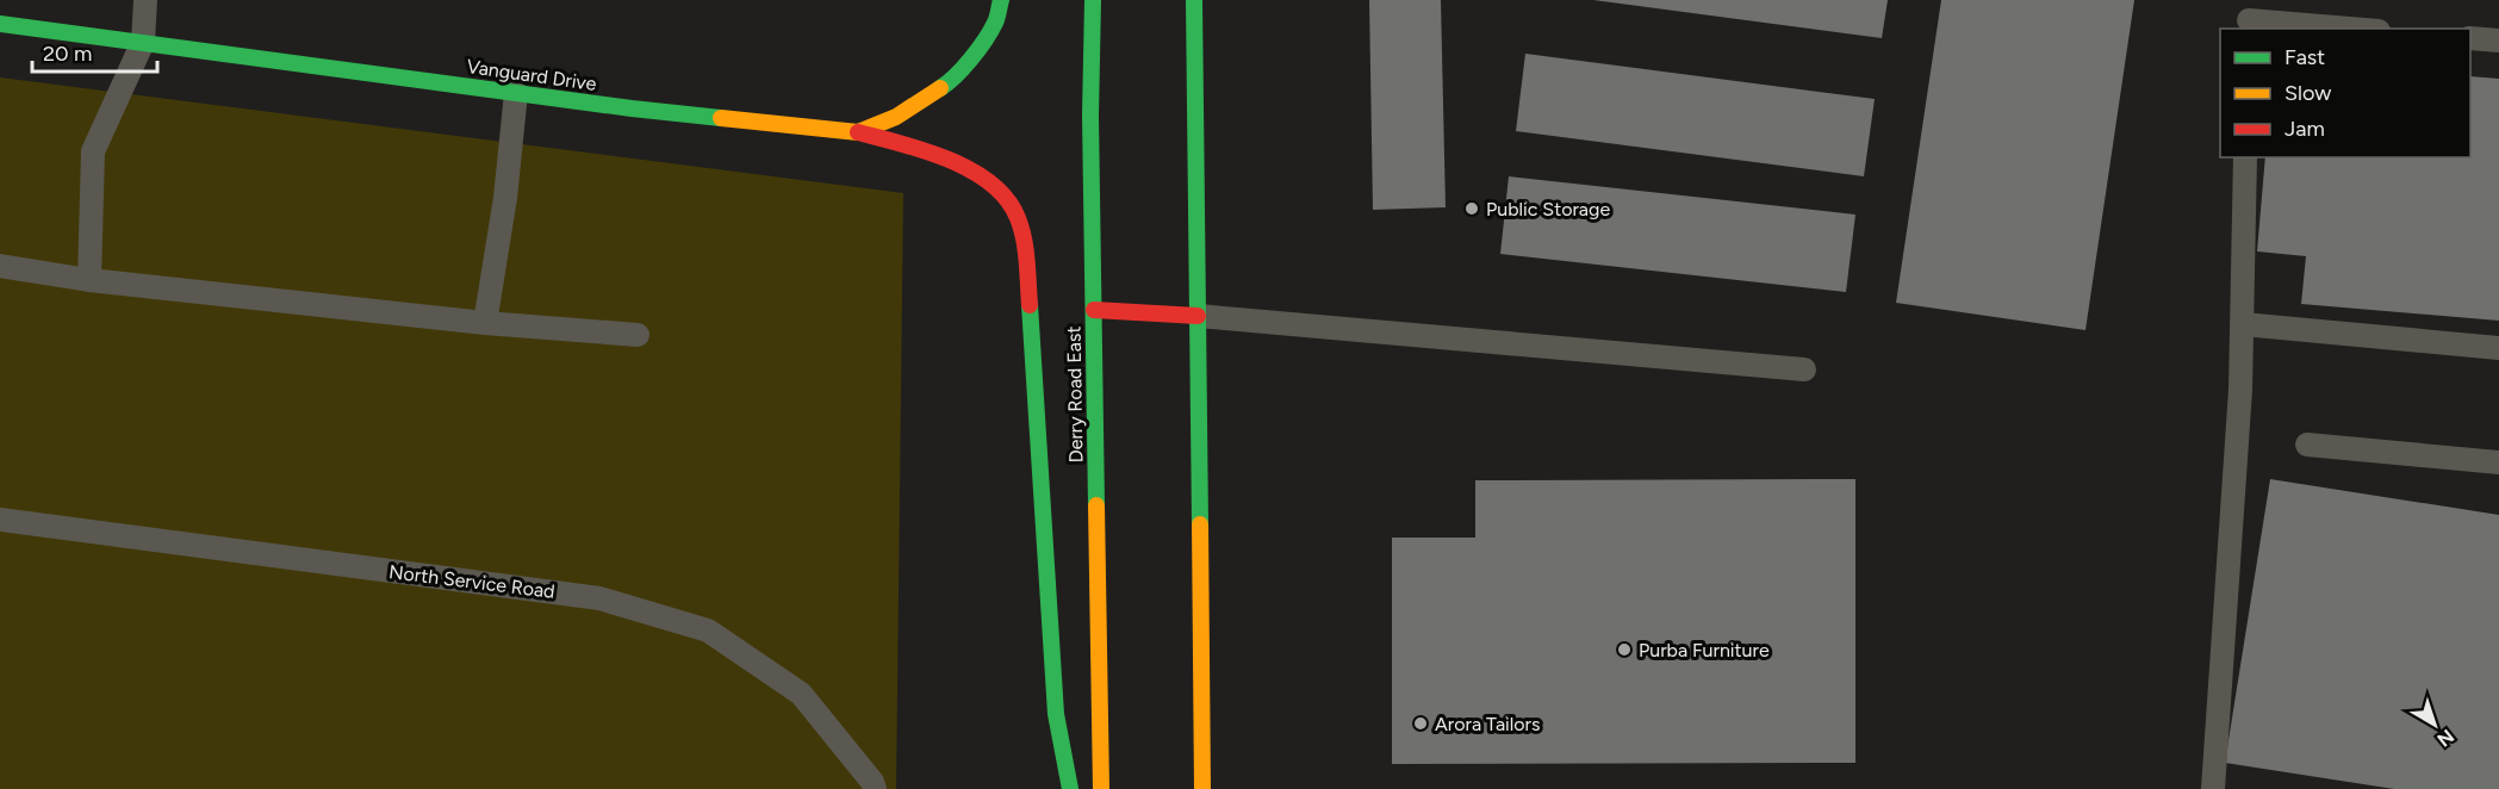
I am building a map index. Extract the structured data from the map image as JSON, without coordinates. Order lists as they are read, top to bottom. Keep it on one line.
{"streets":{"street":["Vanguard Drive","Derry Road East"],"lane":["North Service Road"]},"places":["Public Storage","Purba Furniture","Arora Tailors"],"legend":["Fast","Slow","Jam"],"scale_bar":"20 m","north":"bottom right"}
